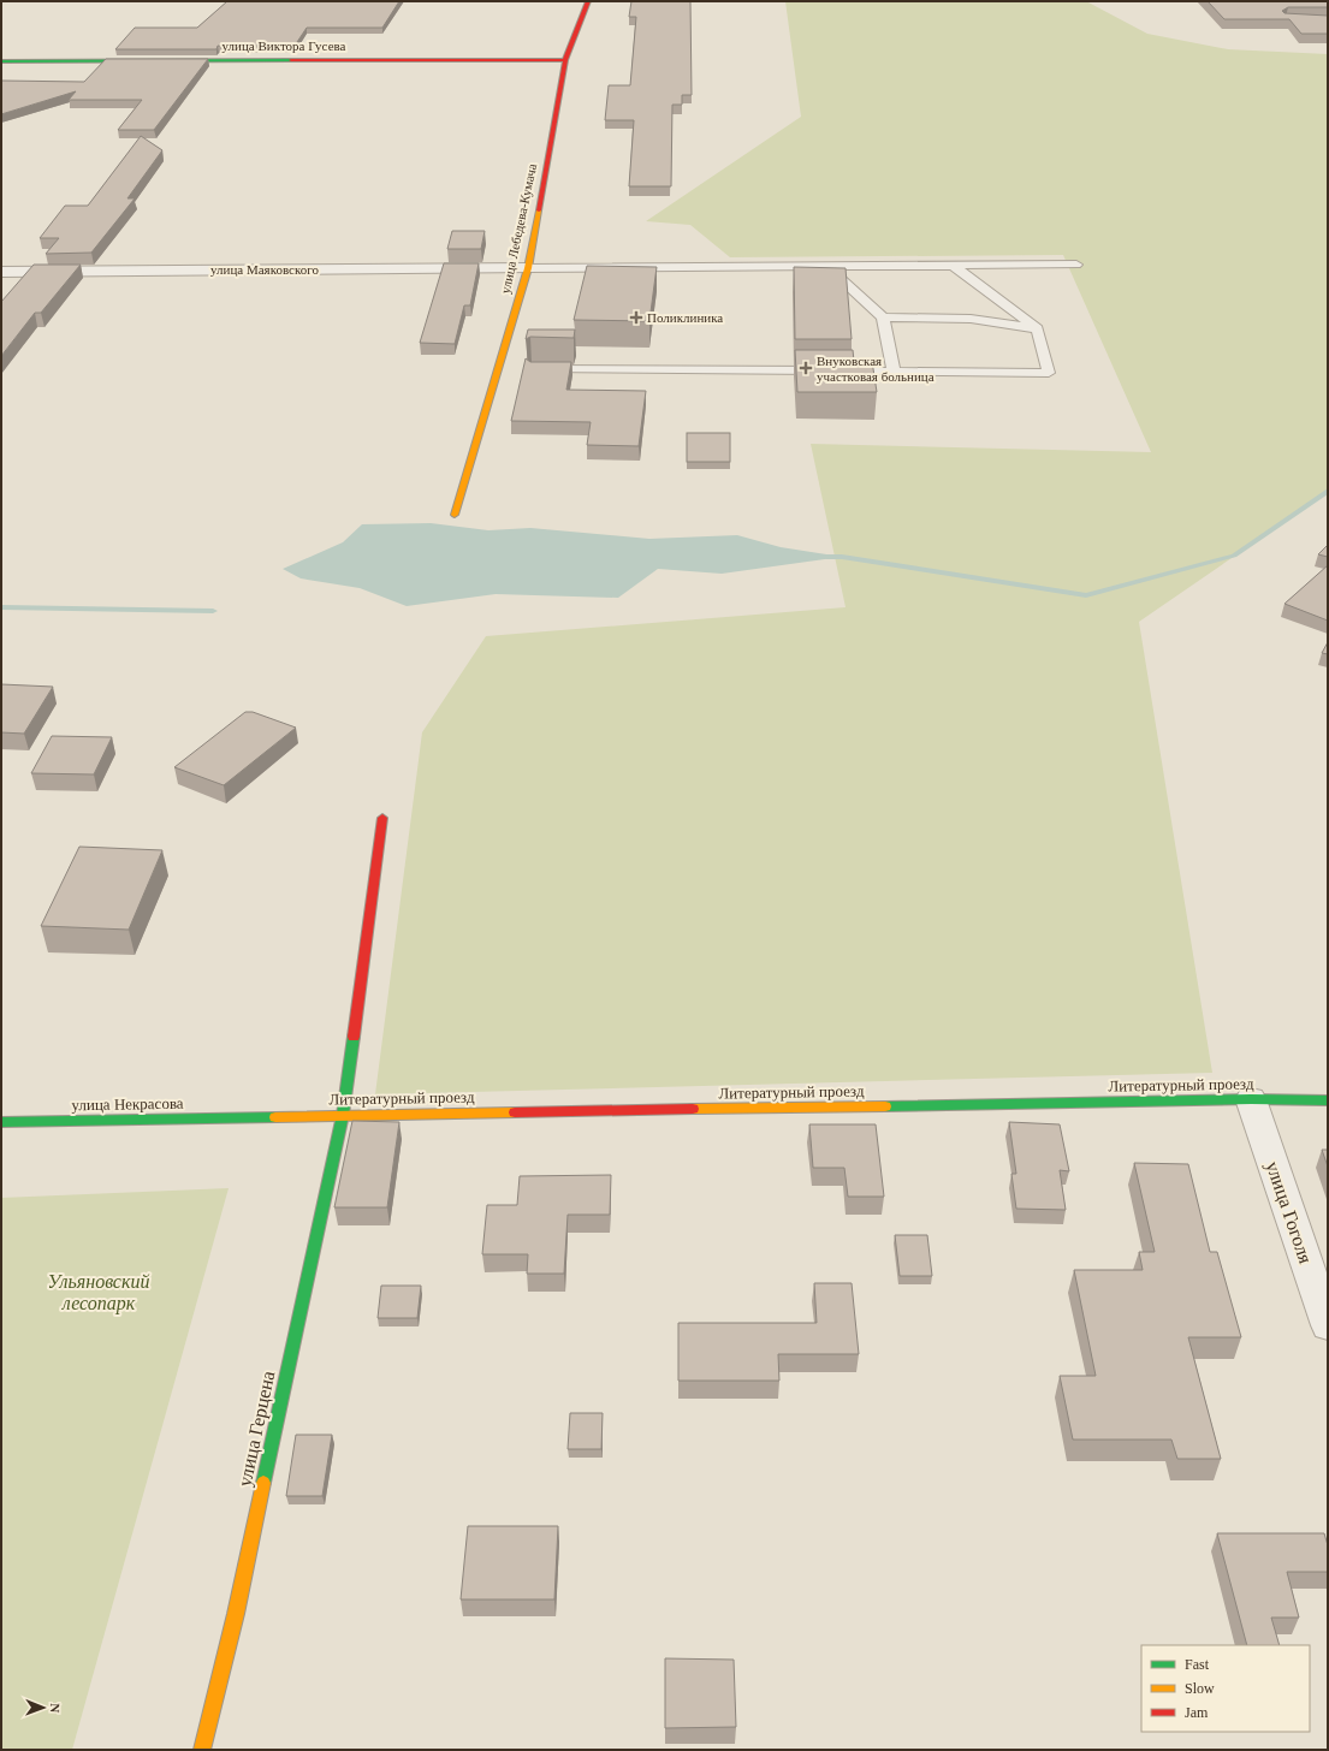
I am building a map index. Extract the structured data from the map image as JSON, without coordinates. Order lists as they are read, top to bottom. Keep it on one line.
{"streets":{"street":["улица Виктора Гусева","улица Лебедева-Кумача","улица Маяковского","Литературный проезд","улица Некрасова","улица Гоголя","улица Герцена"]},"crossings":[["улица Виктора Гусева","улица Лебедева-Кумача"],["улица Лебедева-Кумача","улица Маяковского"],["Литературный проезд","улица Некрасова"],["Литературный проезд","улица Гоголя"],["Литературный проезд","улица Герцена"]],"parks":["Ульяновский лесопарк"],"places":{"health":["Поликлиника","Внуковская участковая больница"]},"legend":["Fast","Slow","Jam"],"north":"right"}
